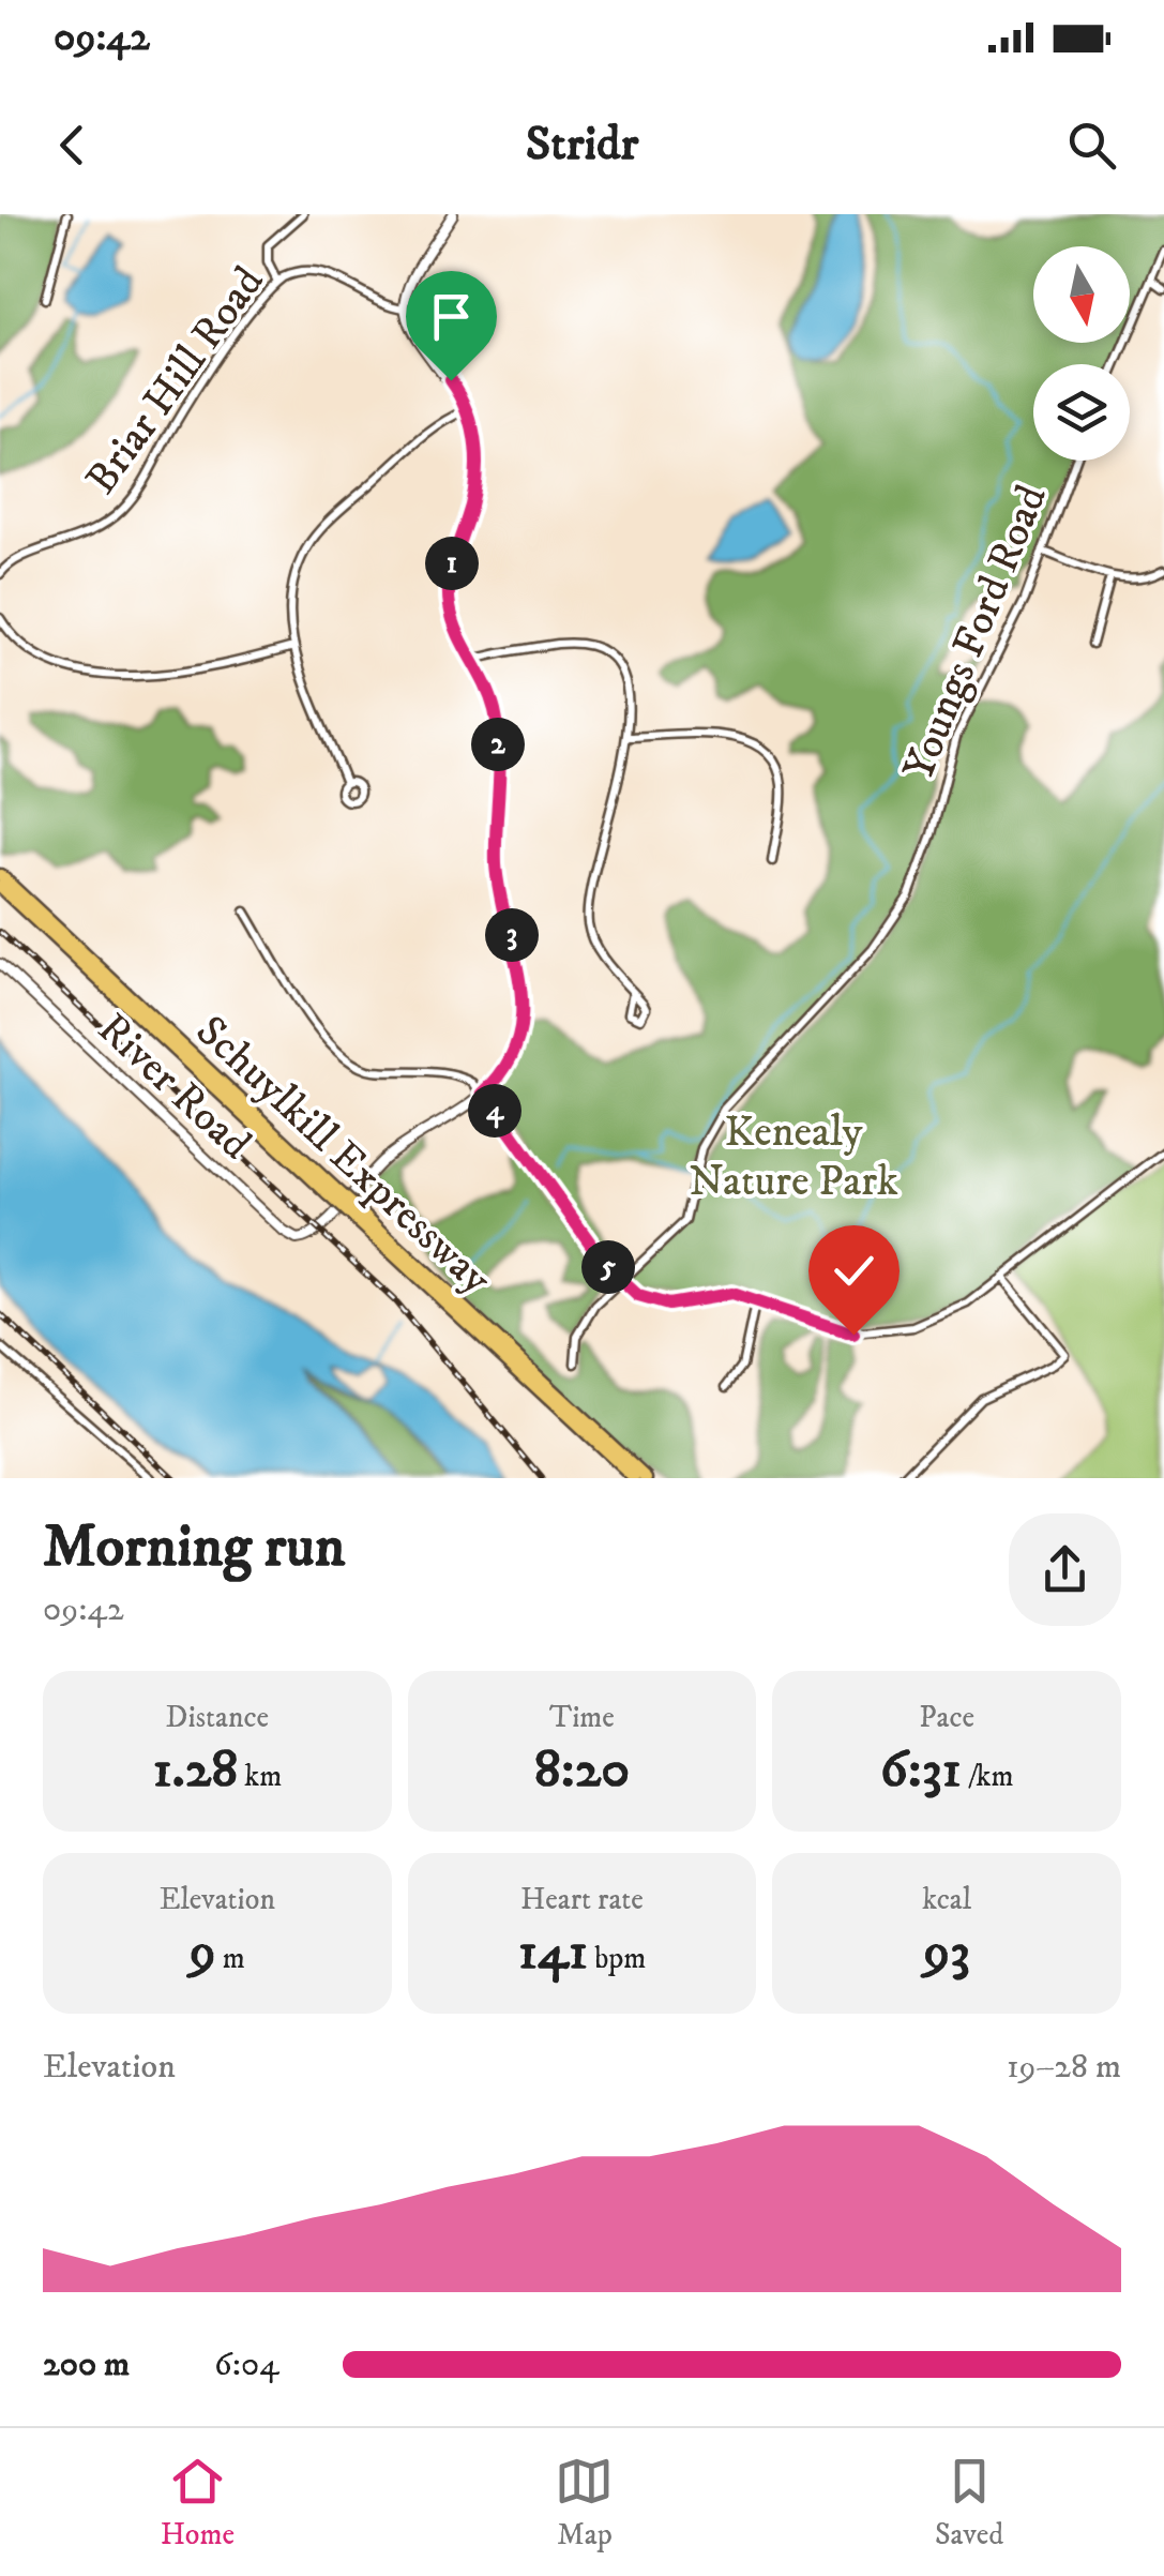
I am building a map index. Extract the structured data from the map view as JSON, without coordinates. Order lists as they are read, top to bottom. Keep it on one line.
{"streets":{"highway":["Schuylkill Expressway"],"street":["Briar Hill Road","Youngs Ford Road","River Road"]},"parks":["Kenealy Nature Park"],"north":"bottom","page":{"status":"09:42","header":"Stridr","pins":["1","2","3","4","5"],"heading":["Morning run","09:42"],"stats":[["Distance","1.28 km"],["Time","8:20"],["Pace","6:31 /km"],["Elevation","9 m"],["Heart rate","141 bpm"],["kcal","93"]],"chart":["Elevation","19–28 m"],"list":[{"name":"200 m","note":"6:04"}],"tabs":["Home","Map","Saved"]}}
